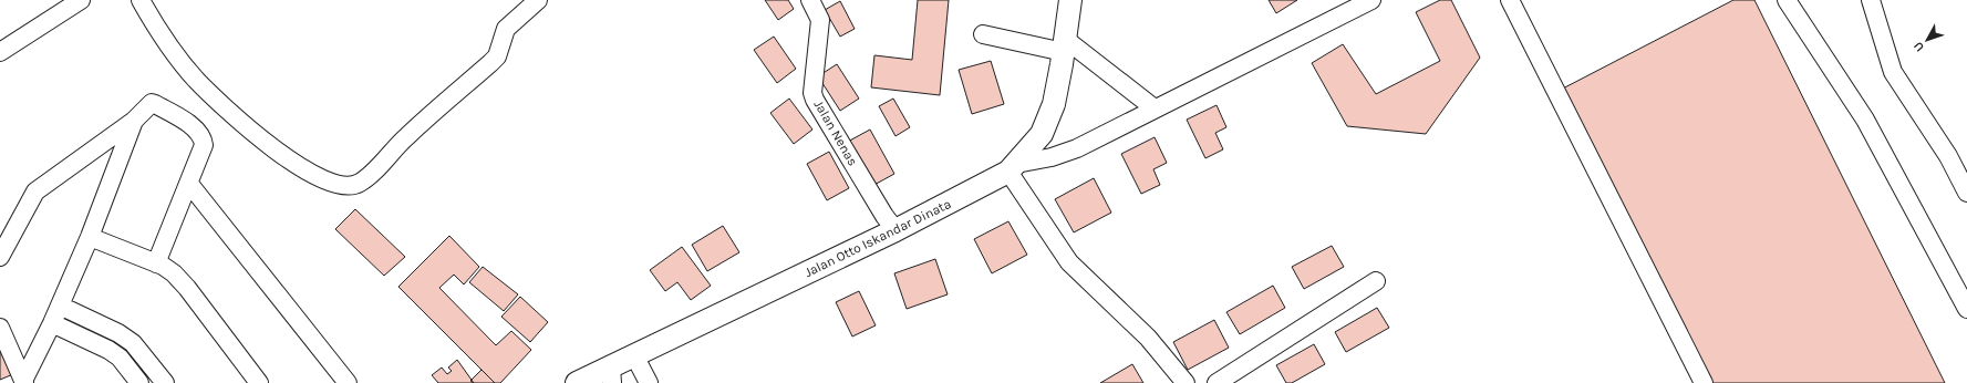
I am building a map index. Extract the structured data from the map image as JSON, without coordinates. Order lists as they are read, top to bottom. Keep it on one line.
{"streets":{"main road":["Jalan Otto Iskandar Dinata"],"street":["Jalan Nenas"]},"crossings":[["Jalan Nenas","Jalan Otto Iskandar Dinata"]],"north":"bottom left"}
